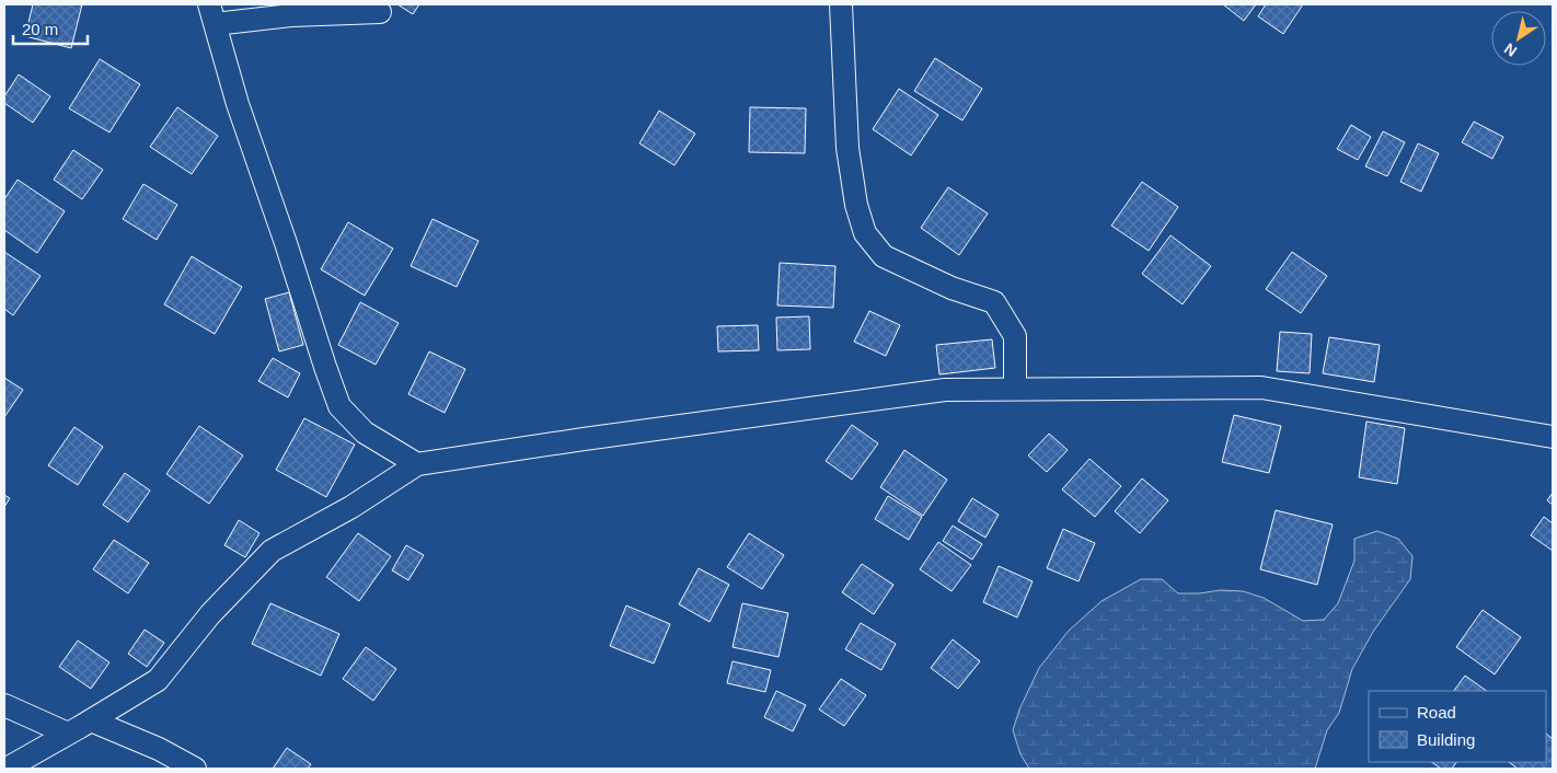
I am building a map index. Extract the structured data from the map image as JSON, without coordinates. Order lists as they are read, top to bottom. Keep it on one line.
{"legend":["Road","Building"],"scale_bar":"20 m","north":"bottom left"}
